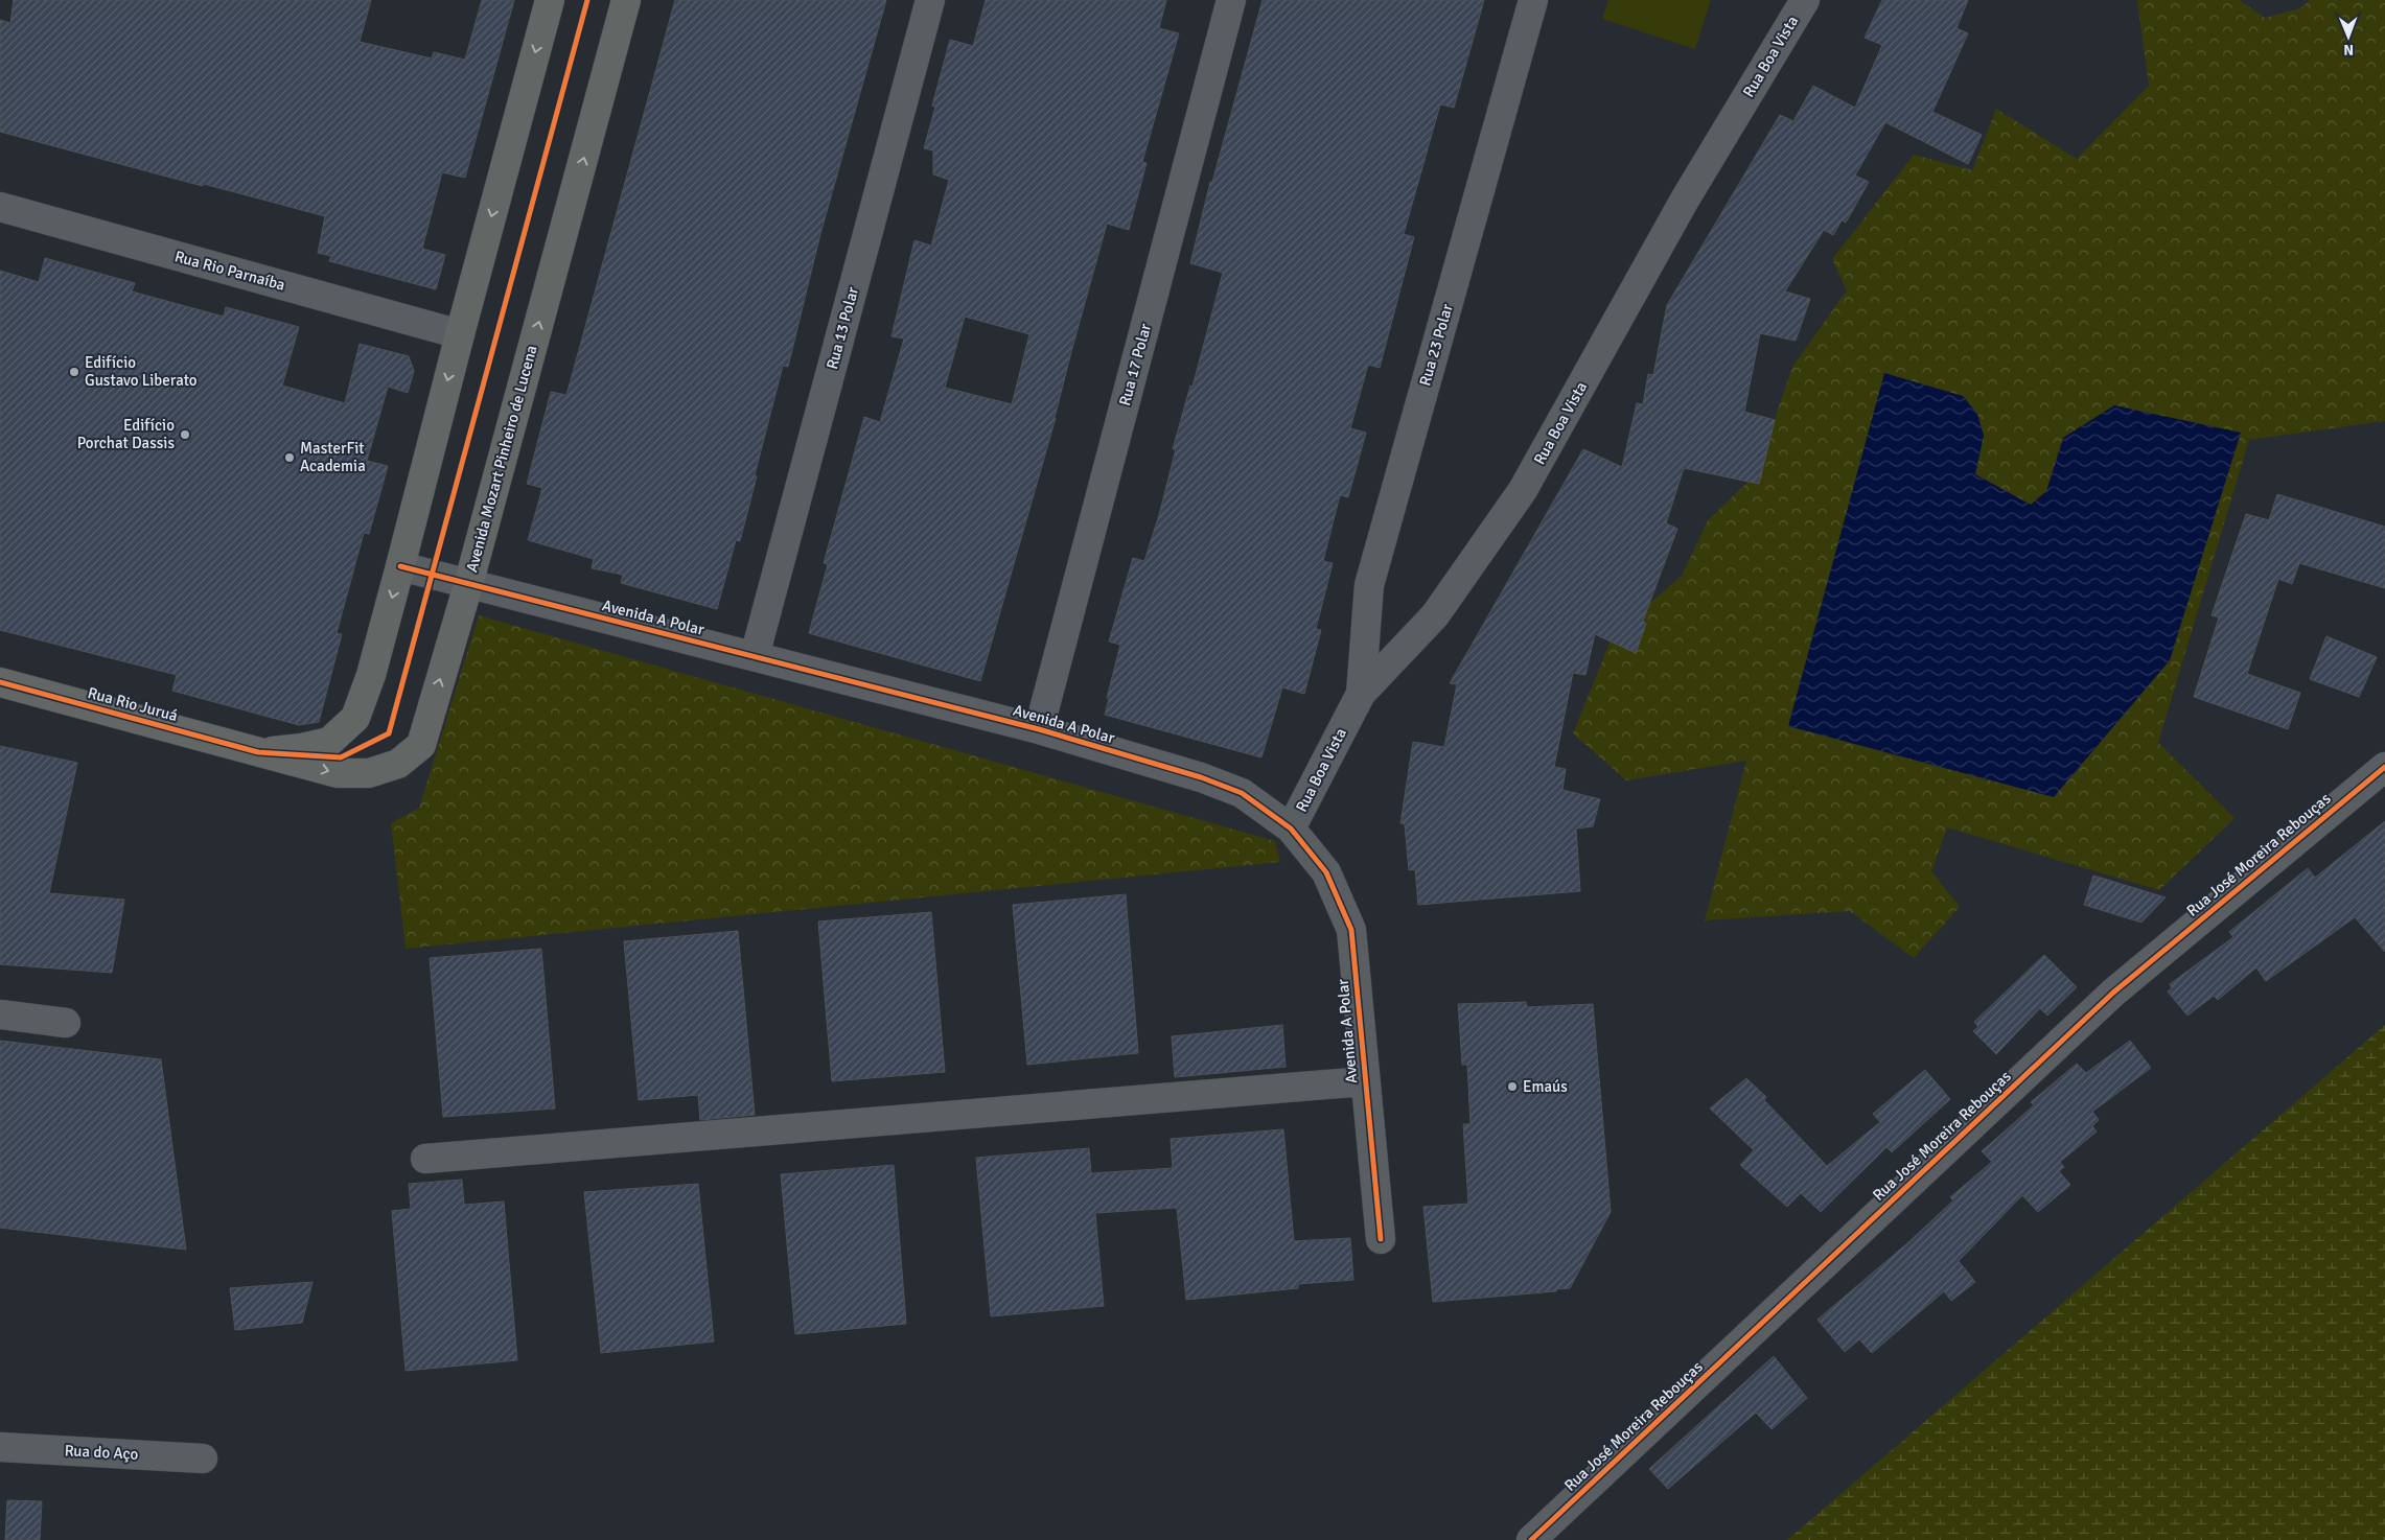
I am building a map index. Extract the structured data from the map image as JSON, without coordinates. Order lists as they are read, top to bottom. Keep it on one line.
{"streets":{"main road":["Avenida Mozart Pinheiro de Lucena","Rua Rio Juruá"],"street":["Rua Boa Vista","Rua Rio Parnaíba","Rua 13 Polar","Rua 23 Polar","Rua 17 Polar","Avenida A Polar","Rua José Moreira Rebouças","Rua do Aço"]},"crossings":[["Rua Boa Vista","Rua 23 Polar"],["Rua Boa Vista","Avenida A Polar"],["Rua 13 Polar","Avenida A Polar"],["Rua 17 Polar","Avenida A Polar"],["Avenida Mozart Pinheiro de Lucena","Avenida A Polar"],["Avenida Mozart Pinheiro de Lucena","Rua Rio Juruá"]],"places":["Edifício Gustavo Liberato","Edifício Porchat Dassis","MasterFit Academia","Emaús"],"north":"bottom"}
